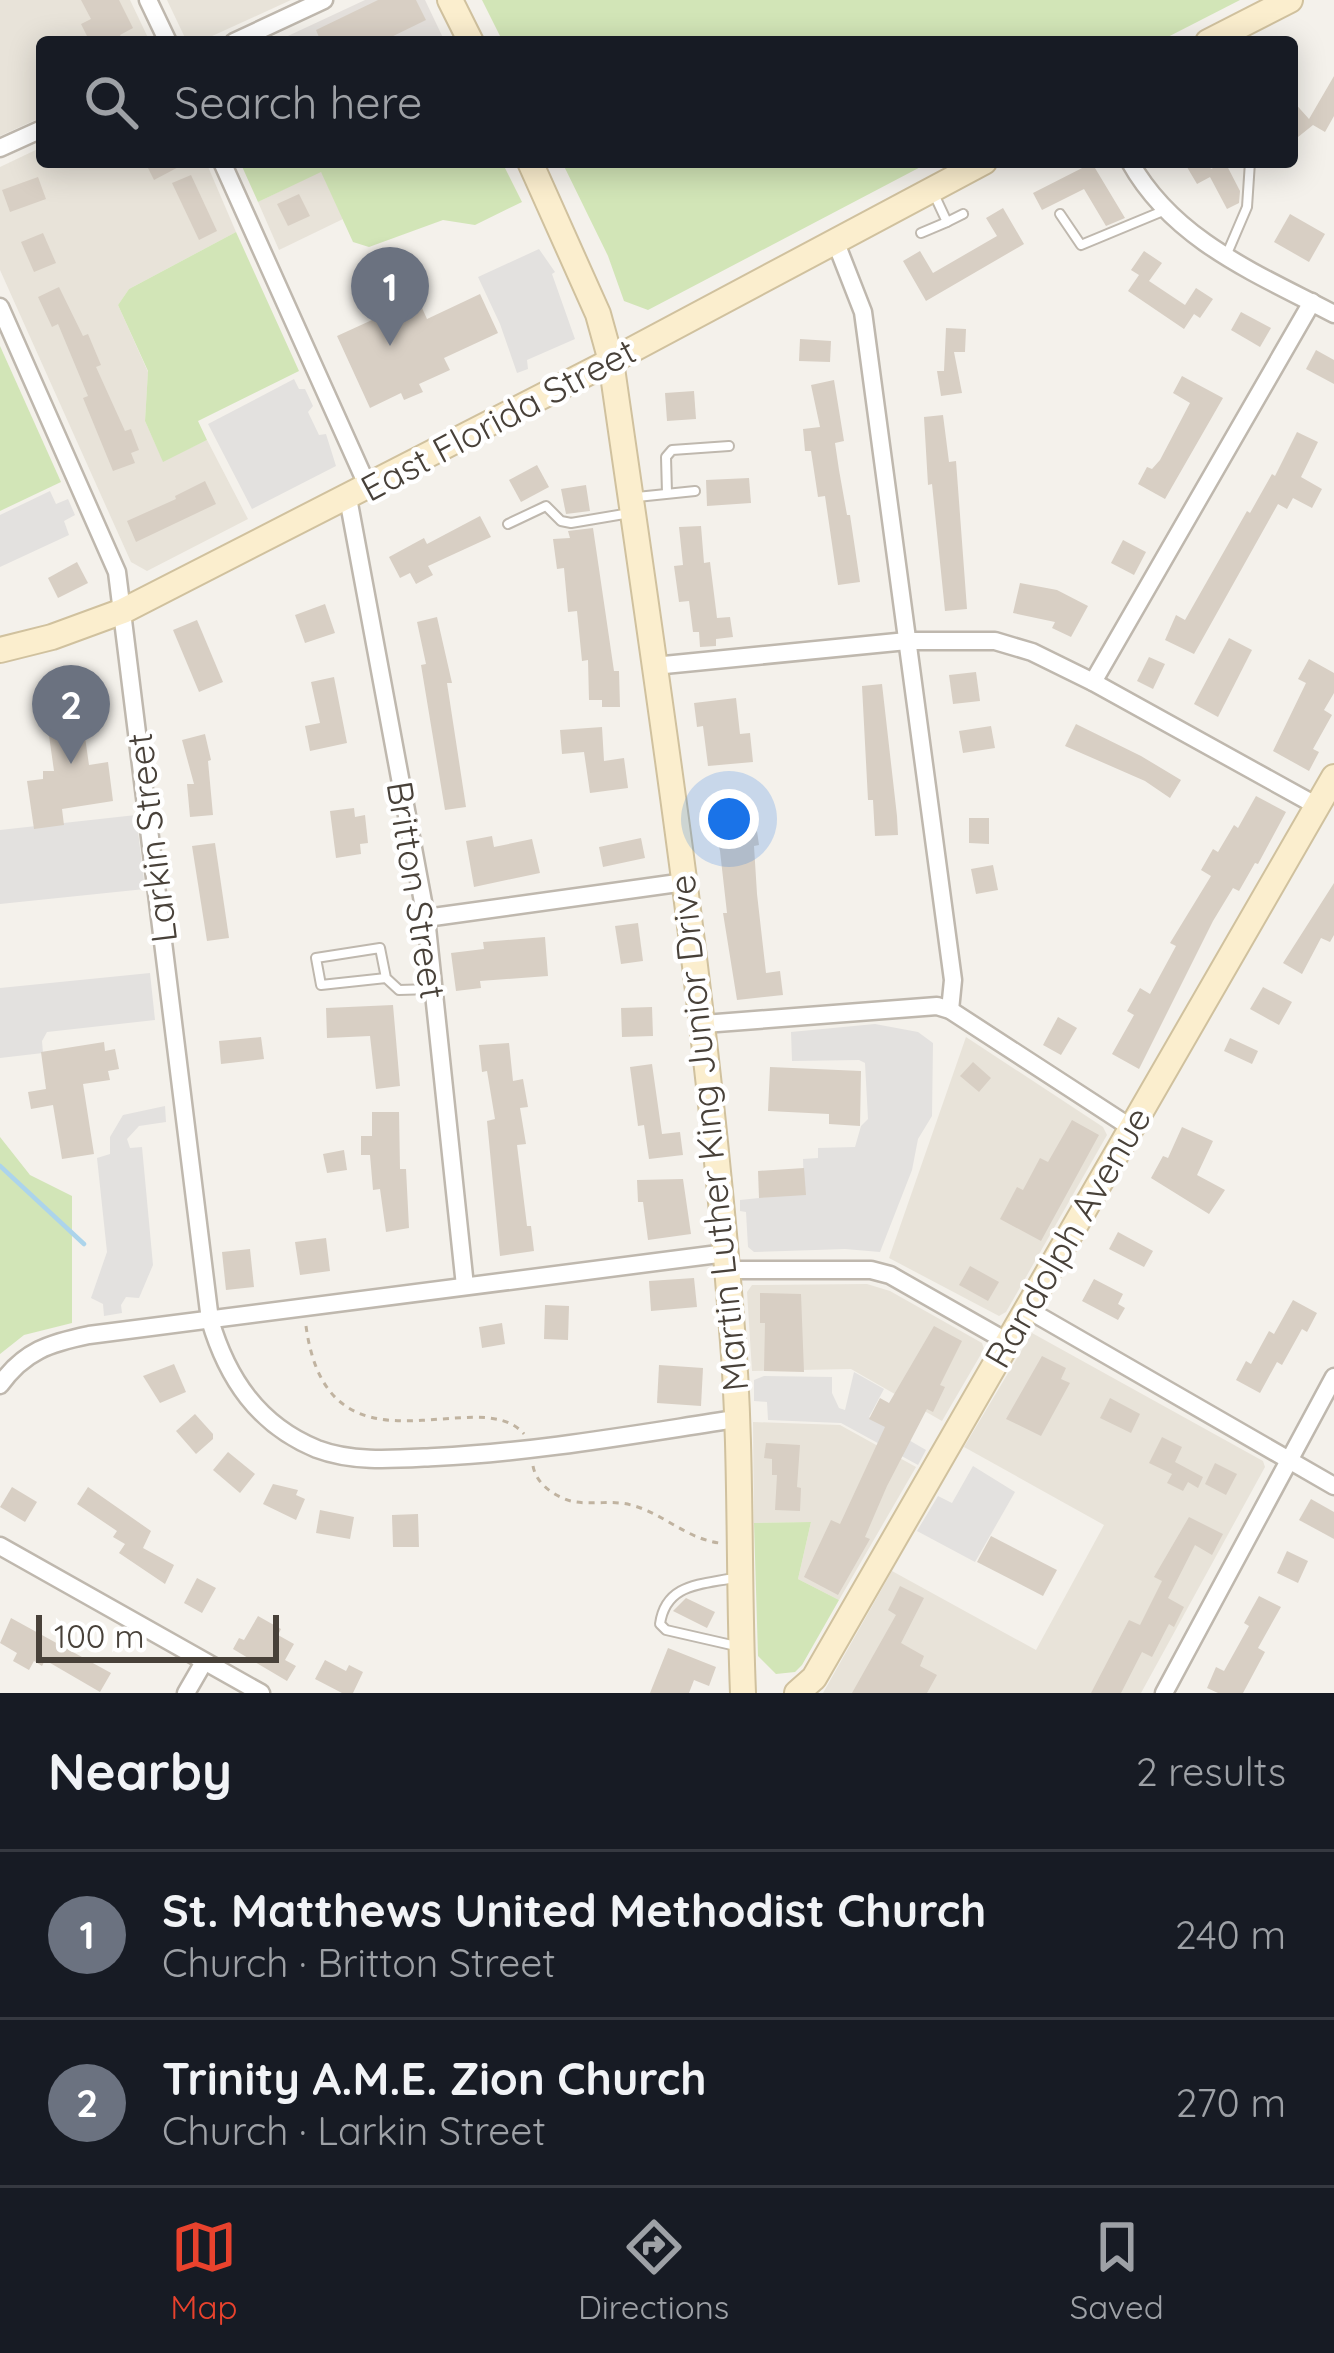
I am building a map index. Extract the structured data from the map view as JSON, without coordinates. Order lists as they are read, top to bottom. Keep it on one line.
{"streets":{"main road":["East Florida Street","Martin Luther King Junior Drive","Randolph Avenue"],"street":["Larkin Street","Britton Street"]},"crossings":[["East Florida Street","Larkin Street"],["East Florida Street","Britton Street"],["East Florida Street","Martin Luther King Junior Drive"],["Larkin Street","Martin Luther King Junior Drive"]],"scale_bar":"100 m","page":{"search":"Search here","pins":["1","2"],"scale":"100 m","heading":["Nearby","2 results"],"list":[{"mark":"1","name":"St. Matthews United Methodist Church","note":"Church · Britton Street","value":"240 m"},{"mark":"2","name":"Trinity A.M.E. Zion Church","note":"Church · Larkin Street","value":"270 m"}],"nav":["Map","Directions","Saved"]}}
